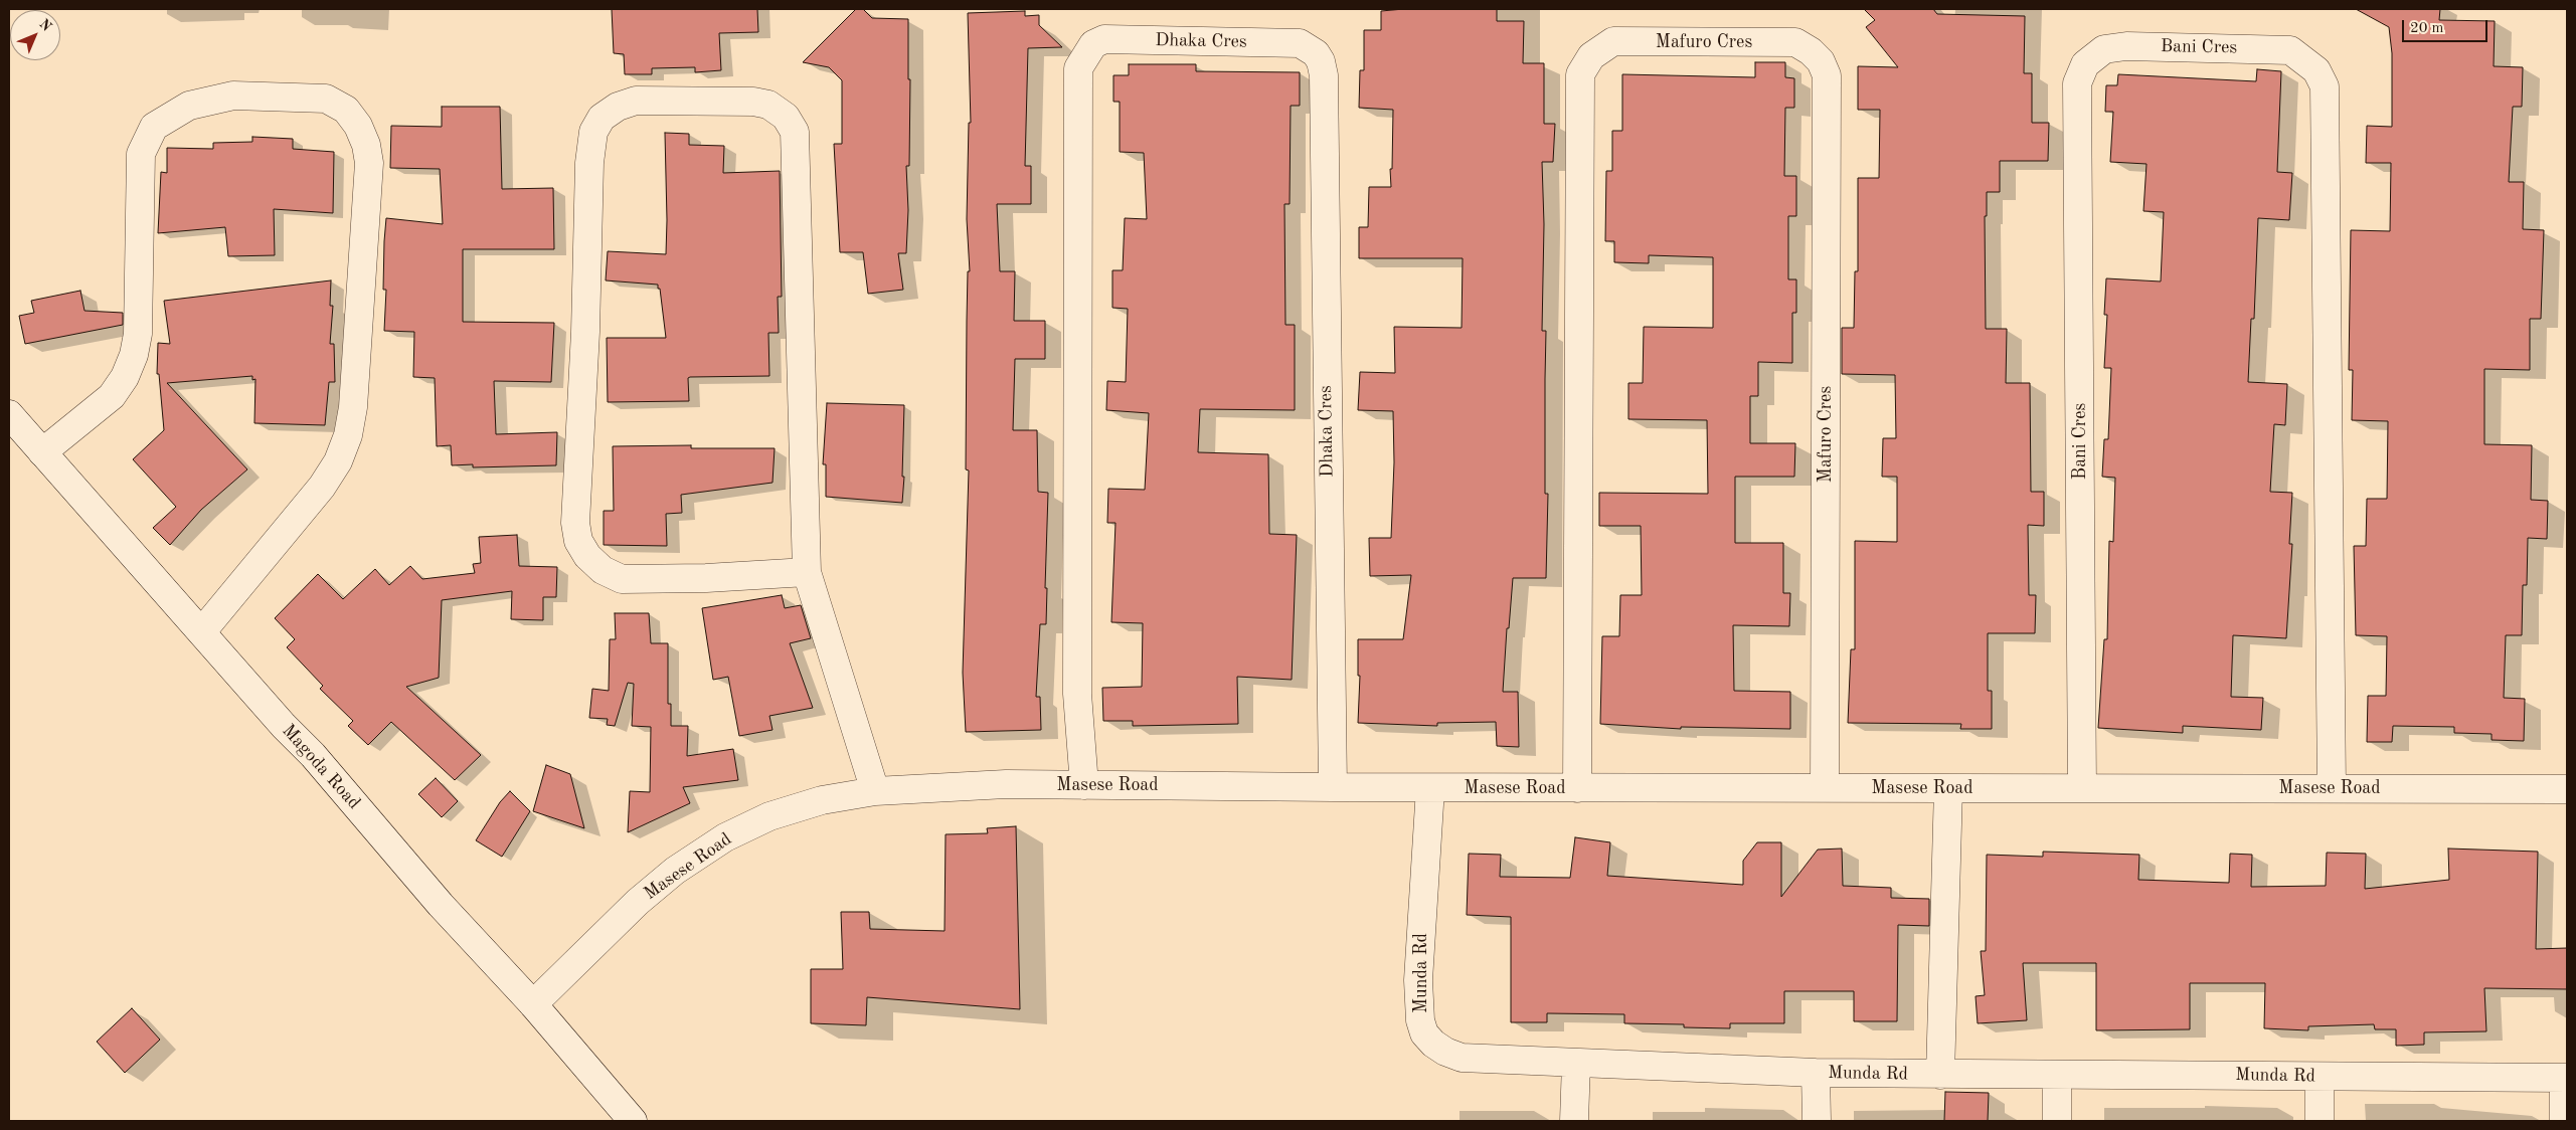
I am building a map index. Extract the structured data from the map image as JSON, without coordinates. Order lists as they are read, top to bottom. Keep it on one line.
{"streets":{"street":["Dhaka Cres","Mafuro Cres","Bani Cres","Magoda Road","Masese Road","Munda Rd"]},"crossings":[["Dhaka Cres","Masese Road"],["Mafuro Cres","Masese Road"],["Bani Cres","Masese Road"],["Magoda Road","Masese Road"],["Masese Road","Munda Rd"]],"scale_bar":"20 m","north":"top right"}
